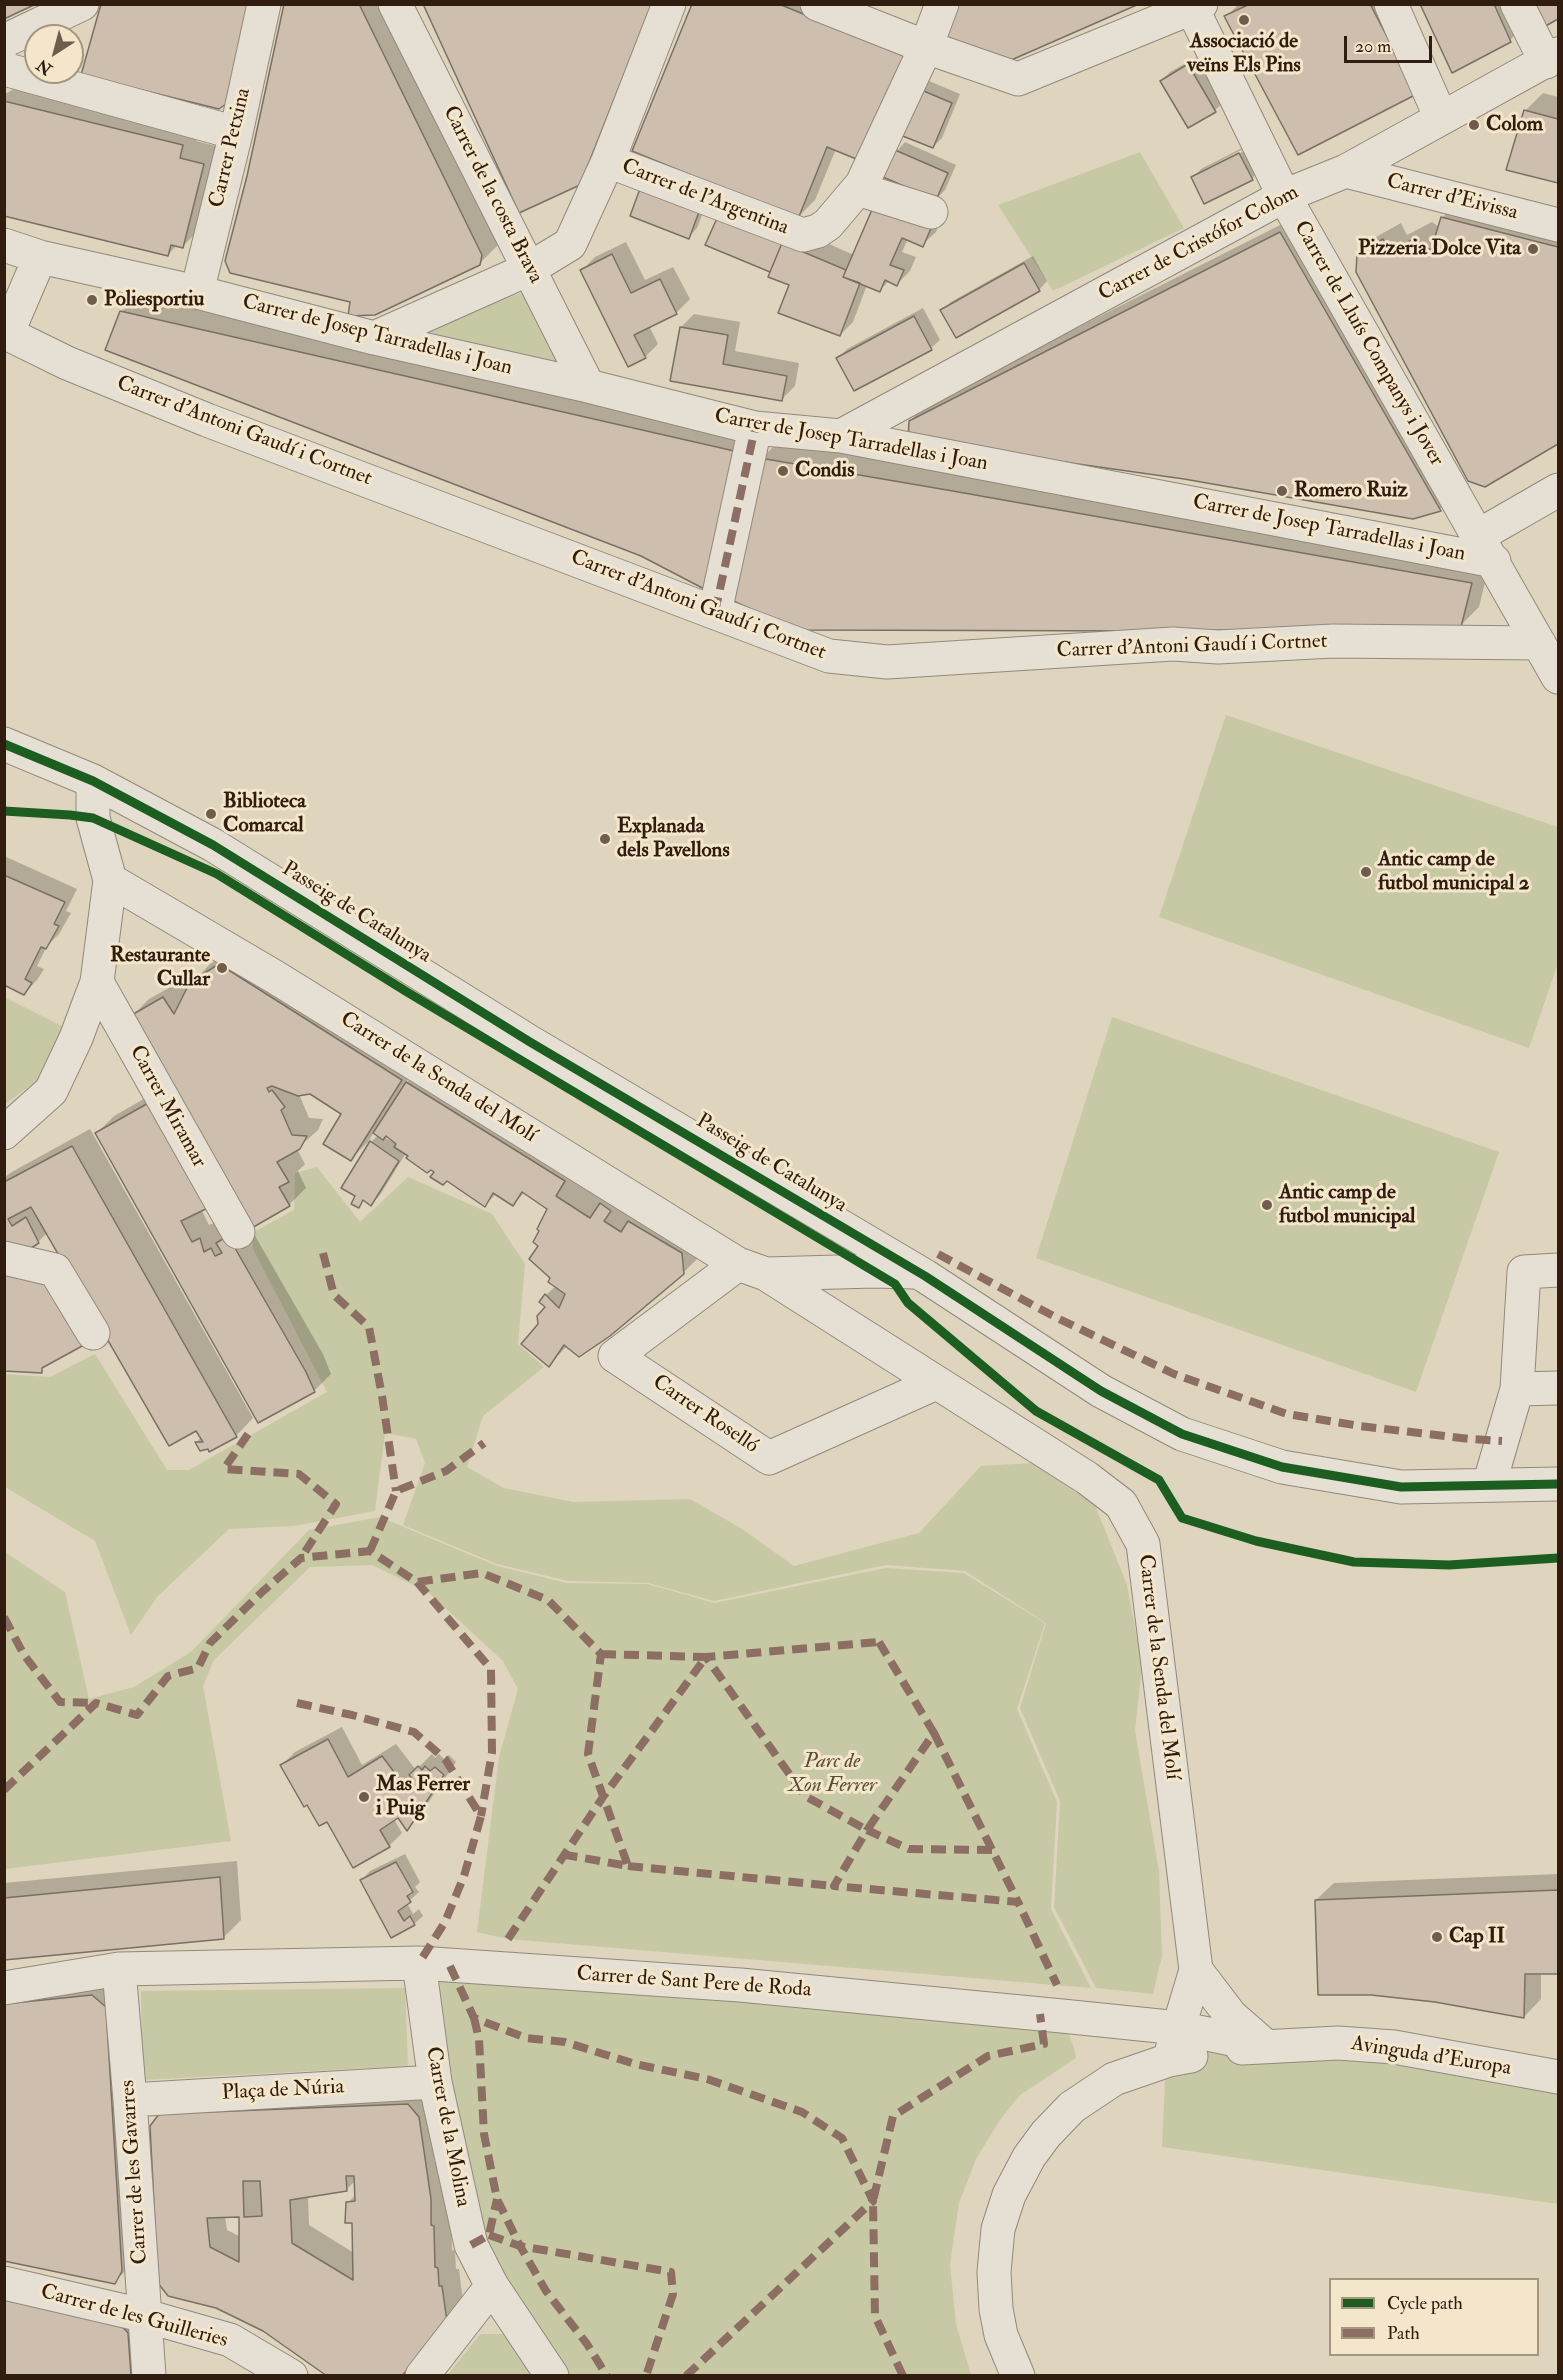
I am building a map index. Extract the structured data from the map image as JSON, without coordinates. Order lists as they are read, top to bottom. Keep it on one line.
{"streets":{"street":["Carrer Petxina","Carrer de la costa Brava","Carrer de l'Argentina","Carrer d'Eivissa","Carrer de Cristófor Colom","Carrer de Josep Tarradellas i Joan","Carrer de Lluís Companys i Jover","Carrer d'Antoni Gaudí i Cortnet","Passeig de Catalunya","Carrer de la Senda del Molí","Carrer Miramar","Carrer Roselló","Carrer de Sant Pere de Roda","Avinguda d'Europa","Plaça de Núria","Carrer de la Molina","Carrer de les Gavarres","Carrer de les Guilleries"]},"crossings":[["Carrer Petxina","Carrer de Josep Tarradellas i Joan"],["Carrer de la costa Brava","Carrer de Josep Tarradellas i Joan"],["Carrer d'Eivissa","Carrer de Cristófor Colom"],["Carrer de Cristófor Colom","Carrer de Josep Tarradellas i Joan"],["Carrer de Cristófor Colom","Carrer de Lluís Companys i Jover"],["Carrer de Josep Tarradellas i Joan","Carrer de Lluís Companys i Jover"],["Carrer de Josep Tarradellas i Joan","Carrer d'Antoni Gaudí i Cortnet"],["Carrer de Lluís Companys i Jover","Carrer d'Antoni Gaudí i Cortnet"],["Carrer de la Senda del Molí","Carrer Roselló"],["Carrer de la Senda del Molí","Carrer de Sant Pere de Roda"],["Carrer de la Senda del Molí","Avinguda d'Europa"],["Carrer de Sant Pere de Roda","Avinguda d'Europa"],["Carrer de Sant Pere de Roda","Carrer de la Molina"],["Carrer de Sant Pere de Roda","Carrer de les Gavarres"],["Plaça de Núria","Carrer de la Molina"],["Plaça de Núria","Carrer de les Gavarres"],["Carrer de les Gavarres","Carrer de les Guilleries"]],"parks":["Parc de Xon Ferrer"],"places":["Associació de veïns Els Pins","Colom","Pizzeria Dolce Vita","Poliesportiu","Condis","Romero Ruiz","Biblioteca Comarcal","Explanada dels Pavellons","Antic camp de futbol municipal 2","Restaurante Cullar","Antic camp de futbol municipal","Mas Ferrer i Puig","Cap II"],"legend":["Cycle path","Path"],"scale_bar":"20 m","north":"bottom left"}
